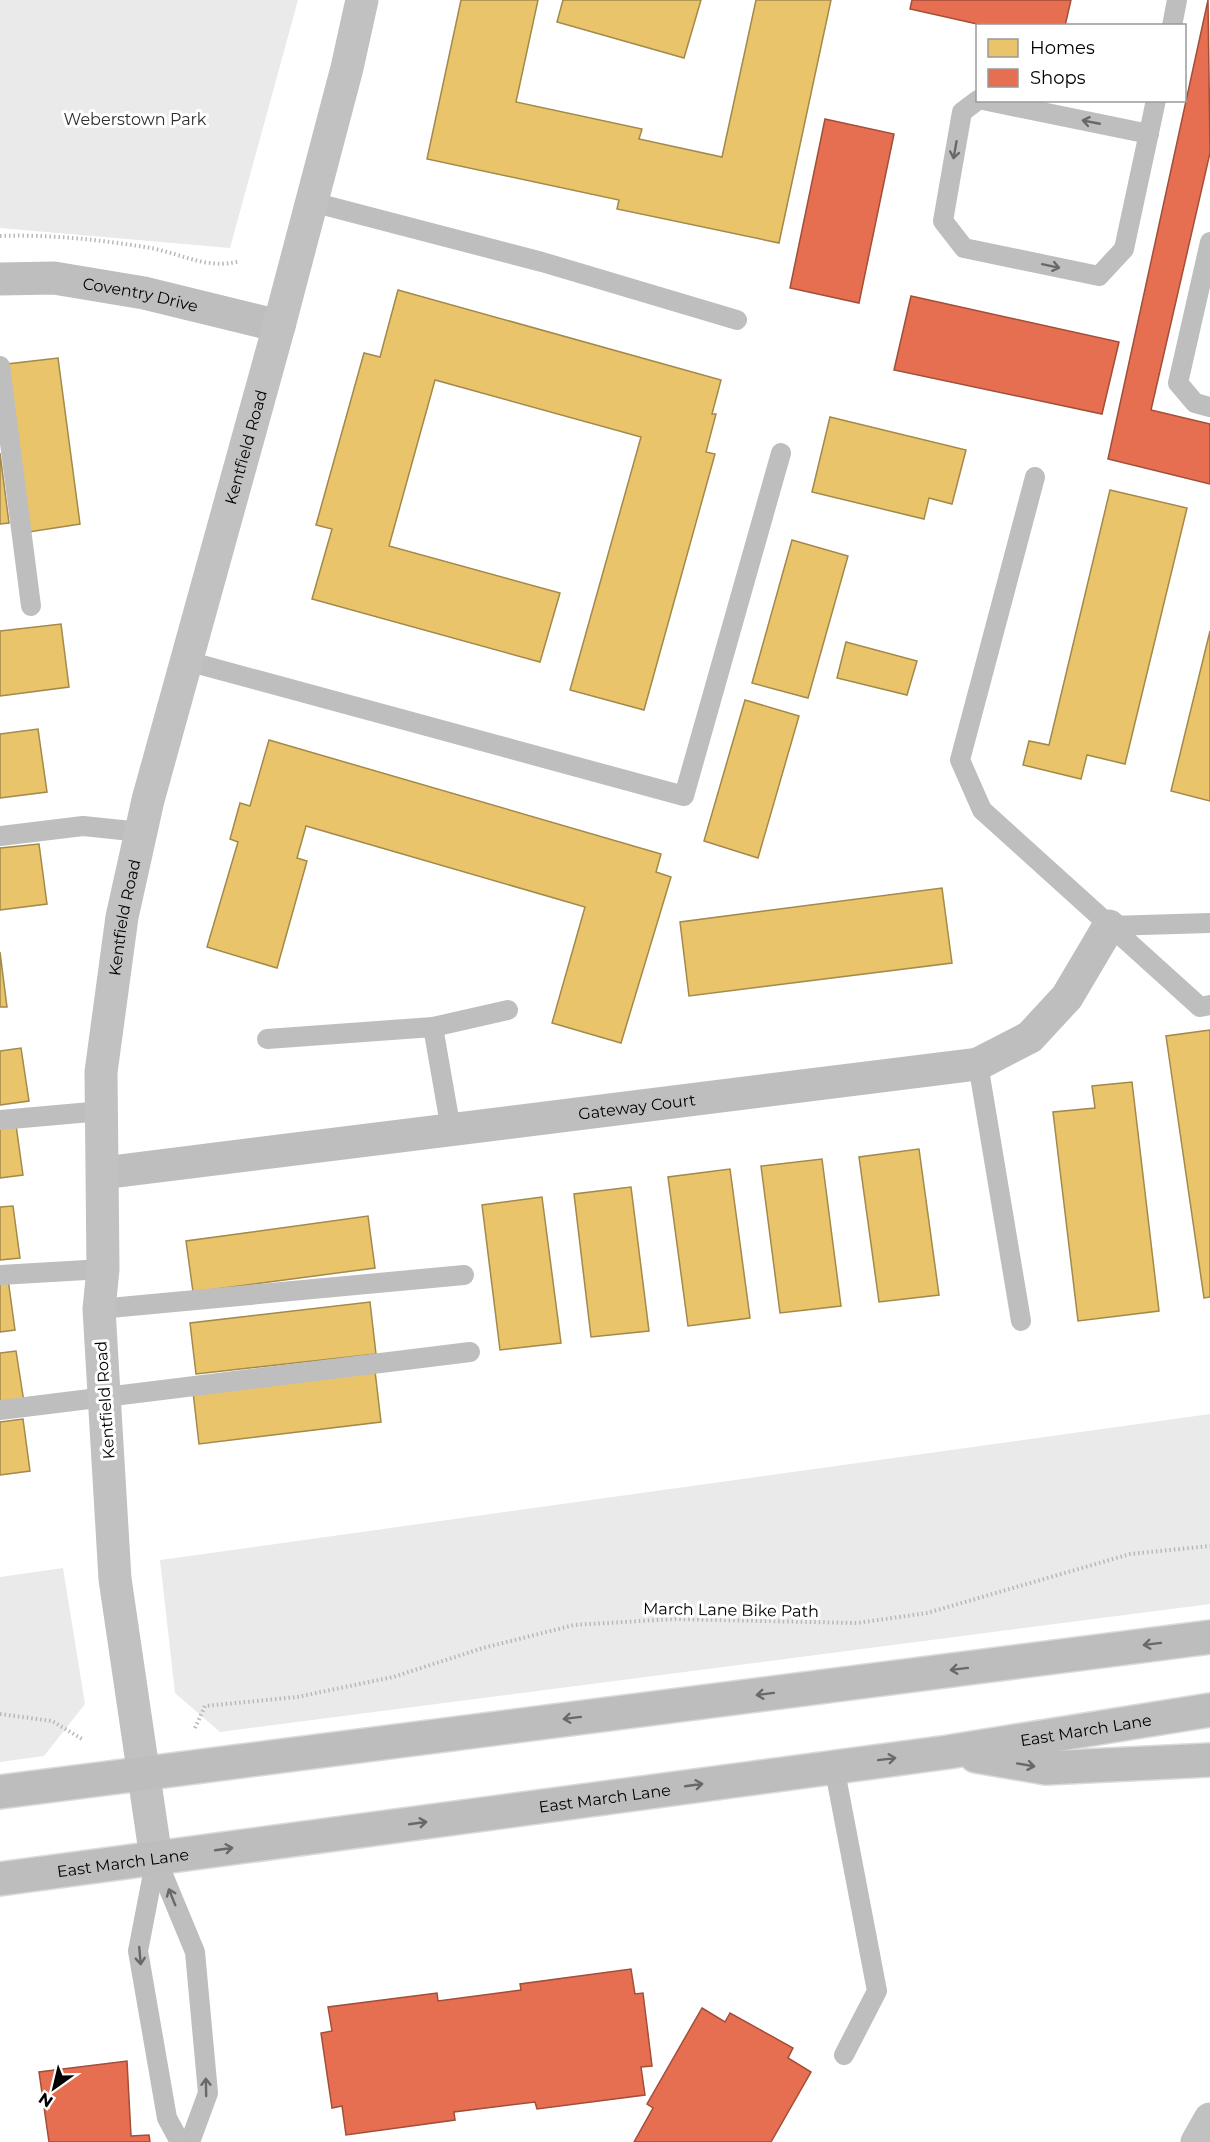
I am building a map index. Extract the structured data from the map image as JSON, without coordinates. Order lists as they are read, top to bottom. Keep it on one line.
{"streets":{"main road":["East March Lane"],"street":["Coventry Drive","Kentfield Road","Gateway Court"],"path":["March Lane Bike Path"]},"crossings":[["Coventry Drive","Kentfield Road"],["Kentfield Road","Gateway Court"],["Kentfield Road","East March Lane"]],"parks":["Weberstown Park"],"legend":["Homes","Shops"],"north":"bottom left"}
